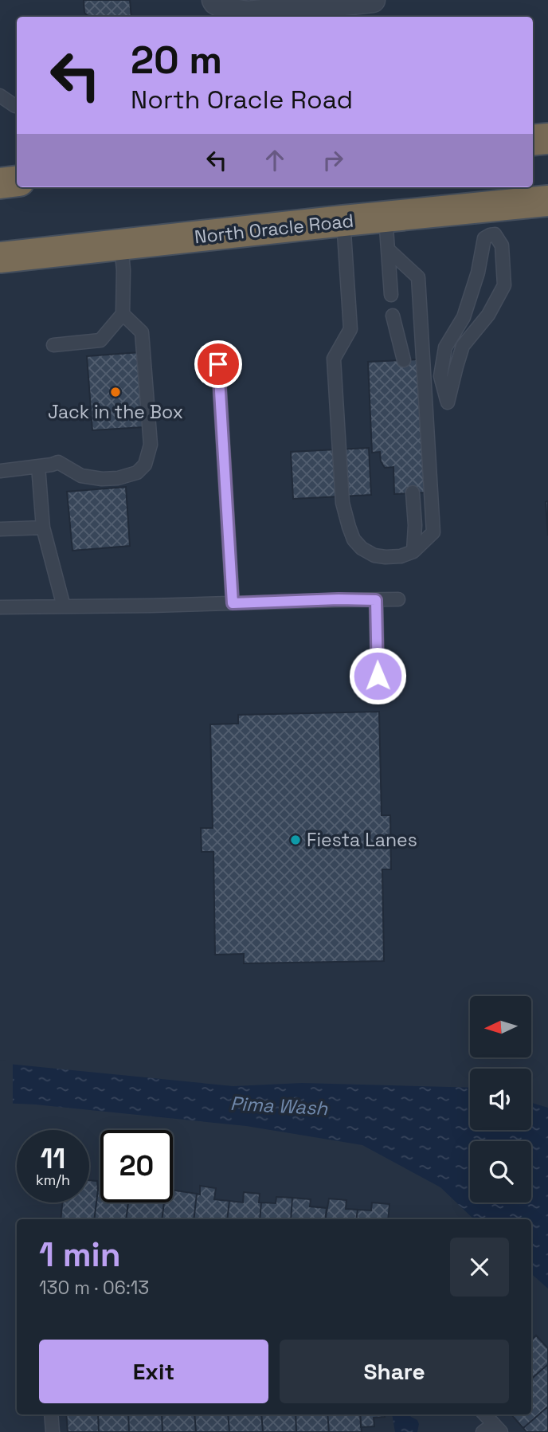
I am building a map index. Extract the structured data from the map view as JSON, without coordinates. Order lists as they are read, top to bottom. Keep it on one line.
{"streets":{"highway":["North Oracle Road"]},"water":["Pima Wash"],"places":["Jack in the Box","Fiesta Lanes"],"north":"left","page":{"turn":["20 m","North Oracle Road"],"speed":"11 km/h","limit":"20","heading":["1 min","130 m · 06:13"],"buttons":["Exit","Share"]}}
